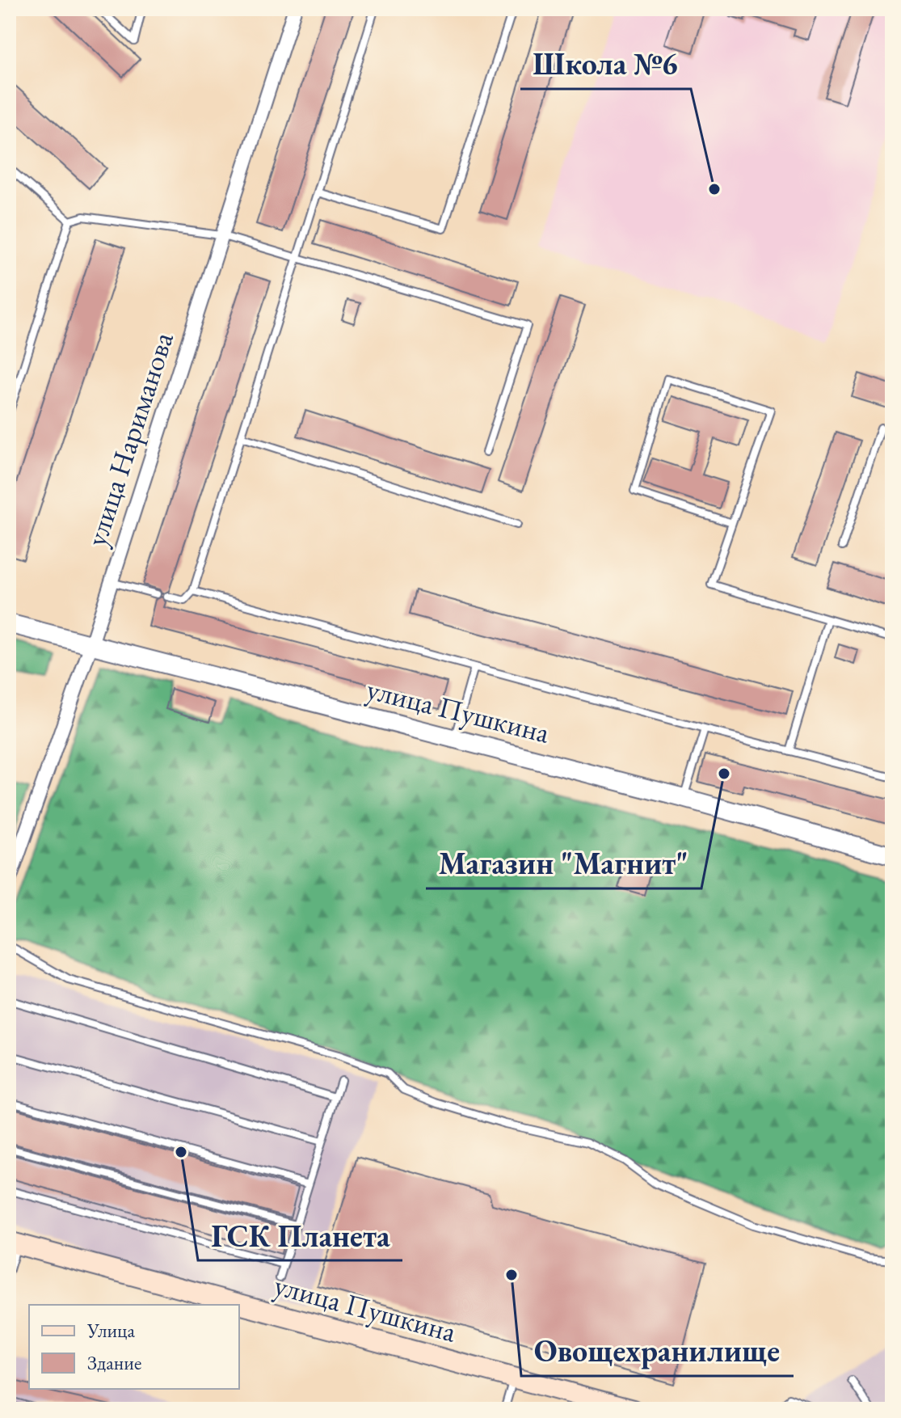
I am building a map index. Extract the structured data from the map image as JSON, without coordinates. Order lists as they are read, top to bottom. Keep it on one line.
{"streets":{"main road":["улица Пушкина"],"street":["улица Нариманова"]},"crossings":[["улица Нариманова","улица Пушкина"]],"places":["Школа №6","Магазин \"Магнит\"","ГСК Планета","Овощехранилище"],"legend":["Улица","Здание"]}
